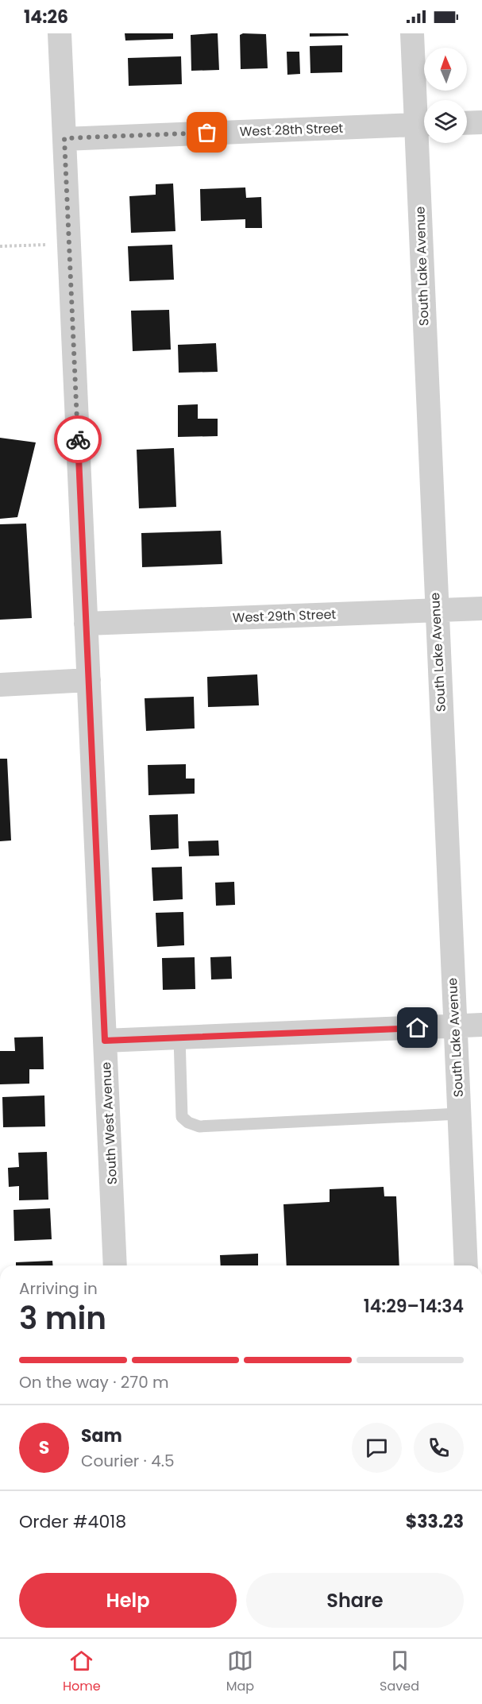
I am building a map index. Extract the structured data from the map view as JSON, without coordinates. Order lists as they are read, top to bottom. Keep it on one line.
{"streets":{"street":["West 28th Street","South Lake Avenue","West 29th Street","South West Avenue"]},"crossings":[["West 28th Street","South Lake Avenue"],["West 28th Street","South West Avenue"],["South Lake Avenue","West 29th Street"],["West 29th Street","South West Avenue"]],"north":"top","page":{"status":"14:26","heading":["3 min","Arriving in","14:29–14:34"],"panel":["Sam","Courier · 4.5","Order #4018","$33.23"],"bar":"On the way · 270 m","round":"S","buttons":["Help","Share"],"tabs":["Home","Map","Saved"]}}
